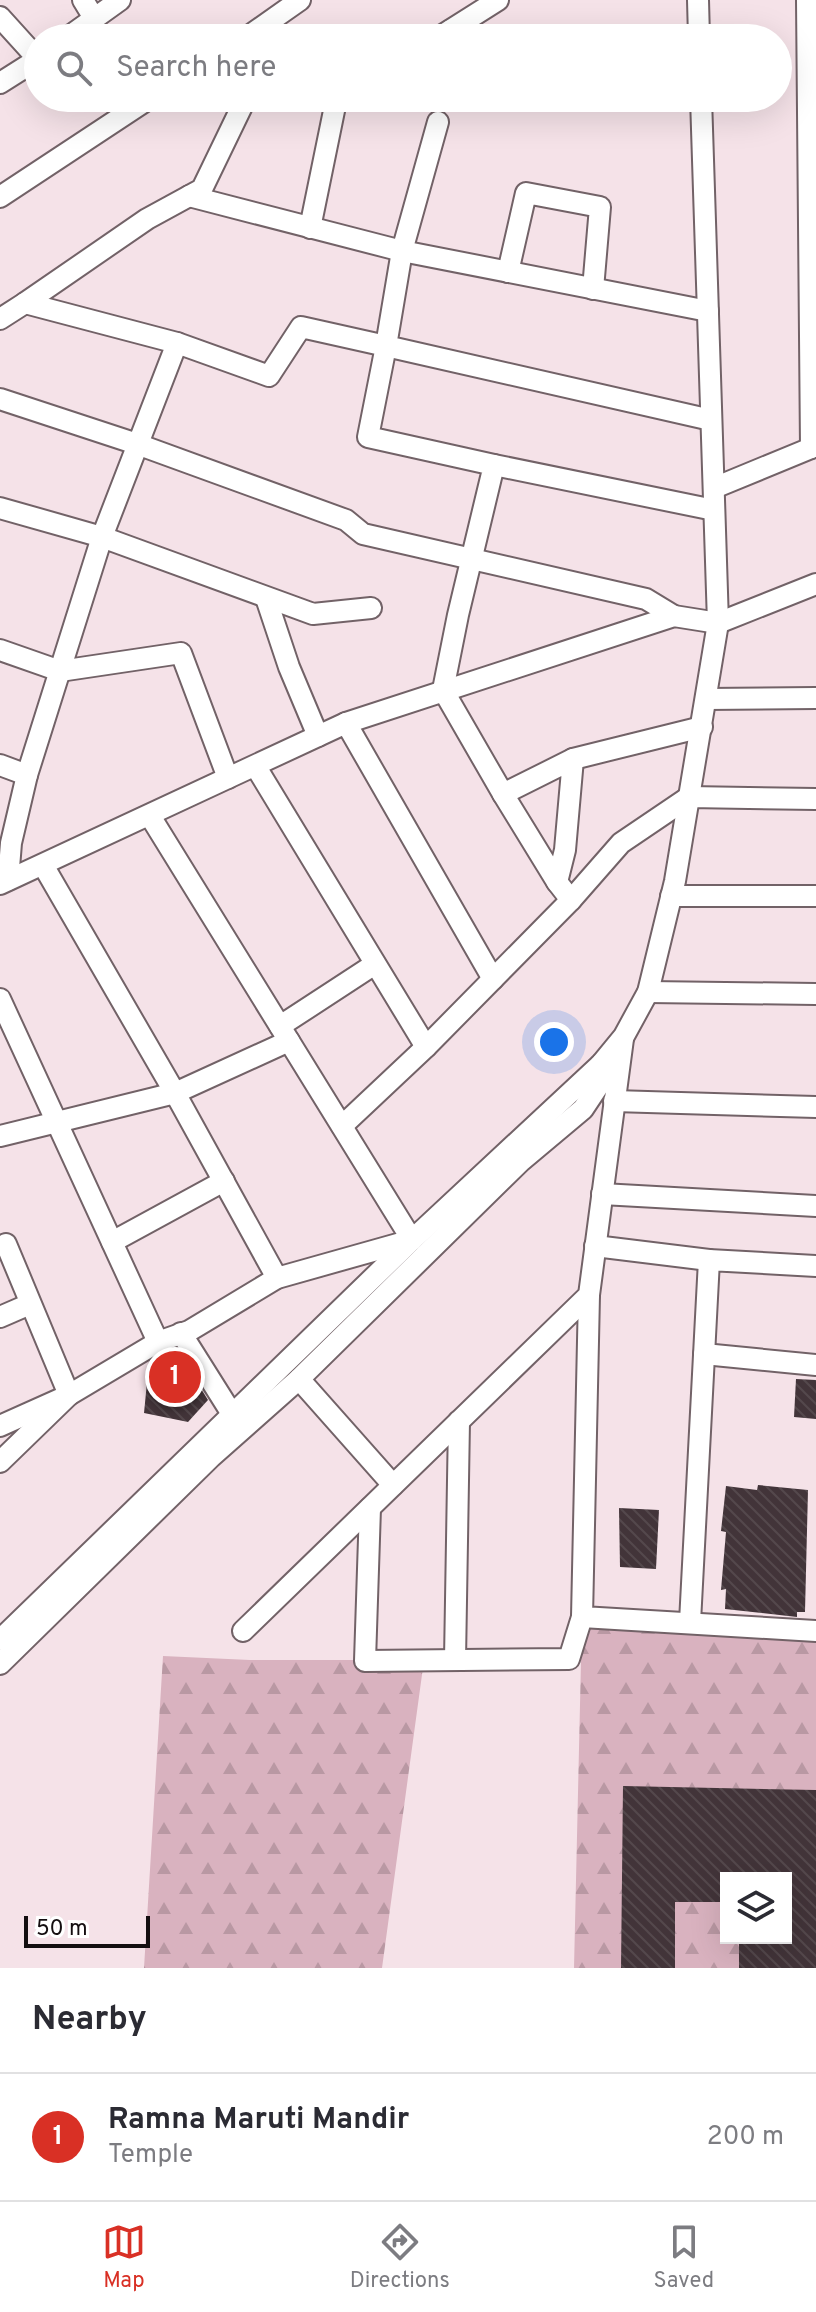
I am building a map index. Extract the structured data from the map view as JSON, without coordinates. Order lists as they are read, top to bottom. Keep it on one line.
{"scale_bar":"50 m","page":{"search":"Search here","pins":"1","scale":"50 m","heading":"Nearby","list":[{"mark":"1","name":"Ramna Maruti Mandir","note":"Temple","value":"200 m"}],"nav":["Map","Directions","Saved"]}}
